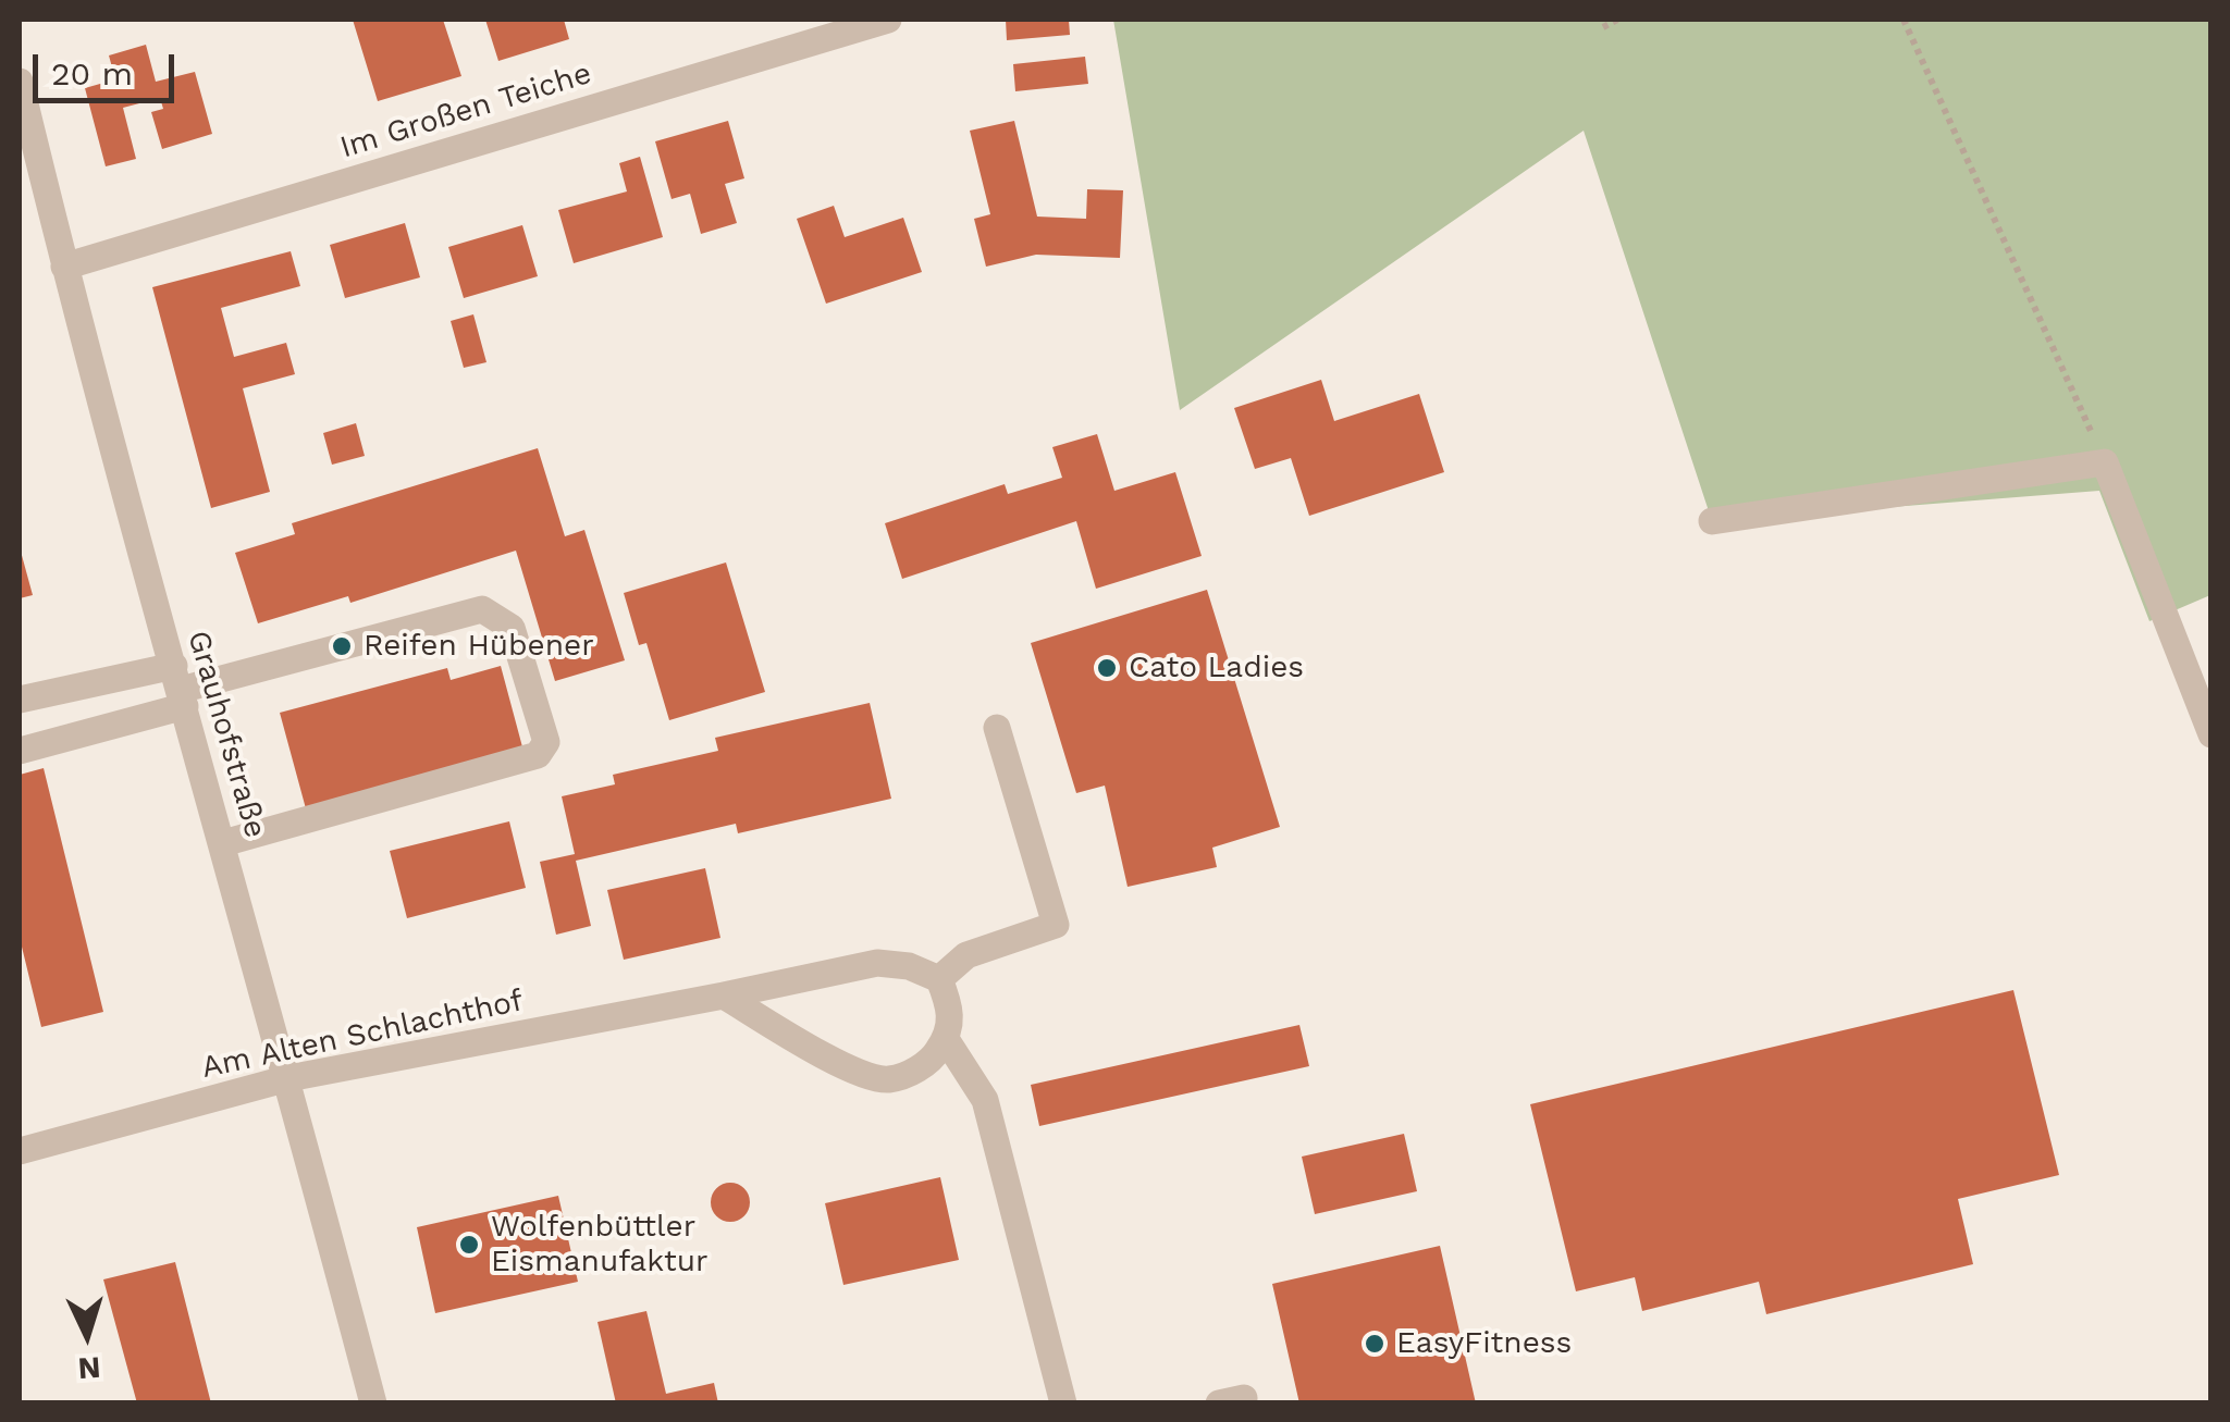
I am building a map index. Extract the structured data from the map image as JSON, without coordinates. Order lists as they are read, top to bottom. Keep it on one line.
{"streets":{"street":["Im Großen Teiche","Grauhofstraße","Am Alten Schlachthof"]},"crossings":[["Im Großen Teiche","Grauhofstraße"],["Grauhofstraße","Am Alten Schlachthof"]],"places":["Reifen Hübener","Cato Ladies","Wolfenbüttler Eismanufaktur","EasyFitness"],"scale_bar":"20 m","north":"bottom"}
